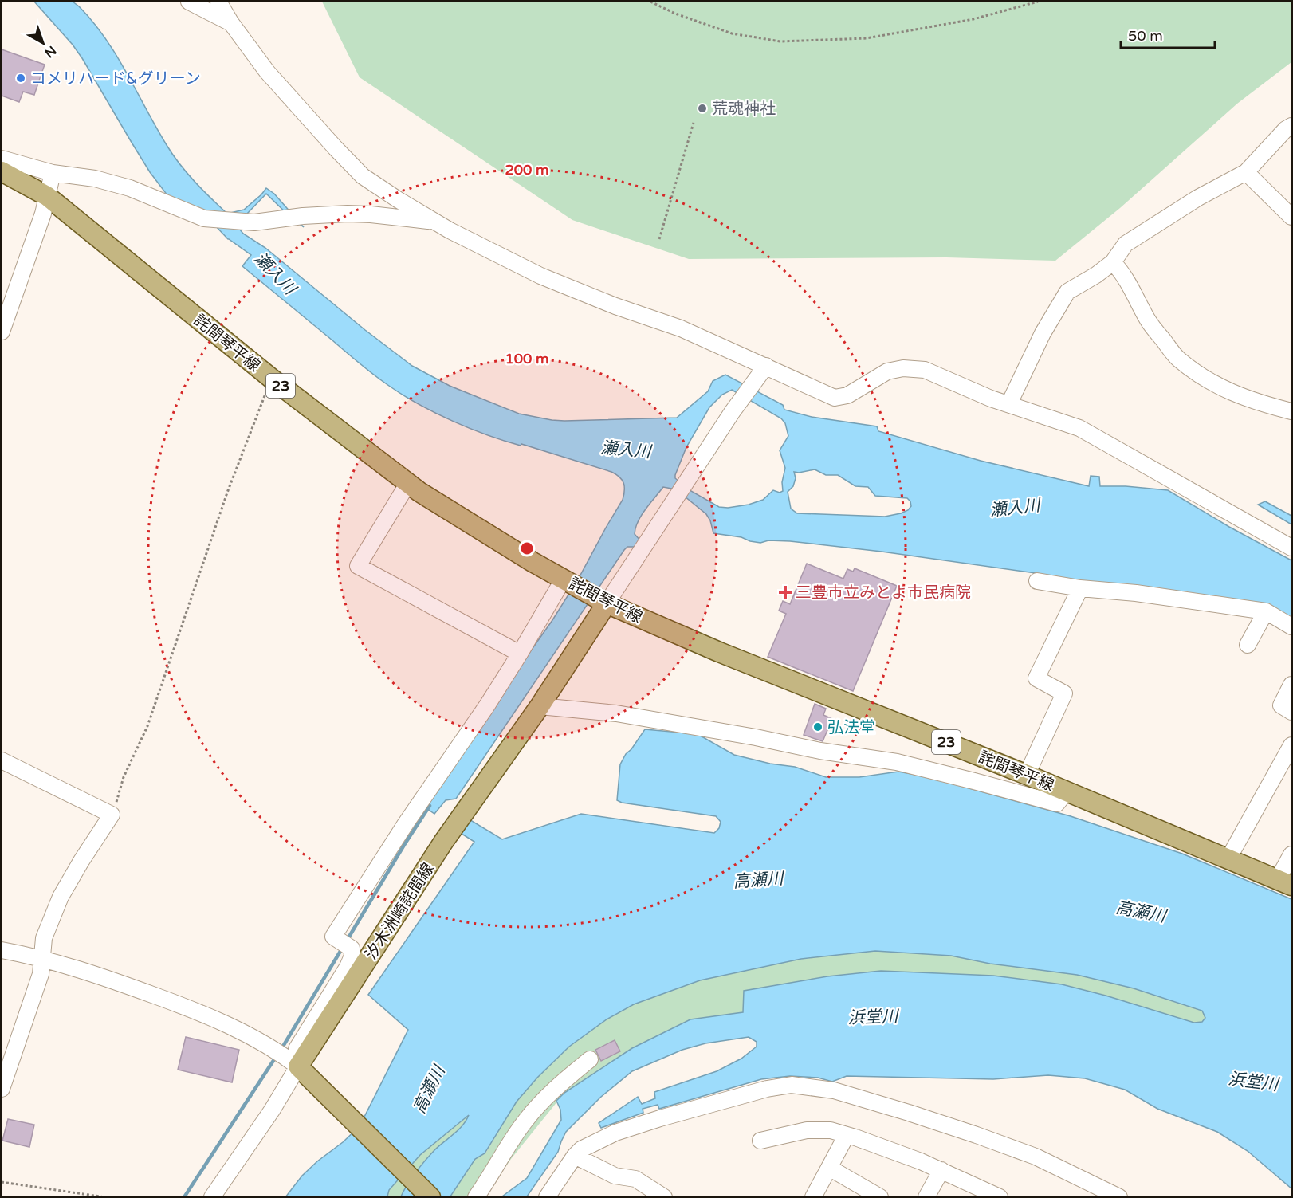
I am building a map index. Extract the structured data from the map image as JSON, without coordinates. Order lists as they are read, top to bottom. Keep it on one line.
{"streets":{"main road":["詫間琴平線","23","汐木洲崎詫間線"]},"crossings":[["詫間琴平線","汐木洲崎詫間線"]],"water":["瀬入川","高瀬川","浜堂川"],"places":{"other":["コメリハード&グリーン","荒魂神社","弘法堂"],"health":["三豊市立みとよ市民病院"]},"scale_bar":"50 m","north":"bottom right","rings":["200 m","100 m"]}
